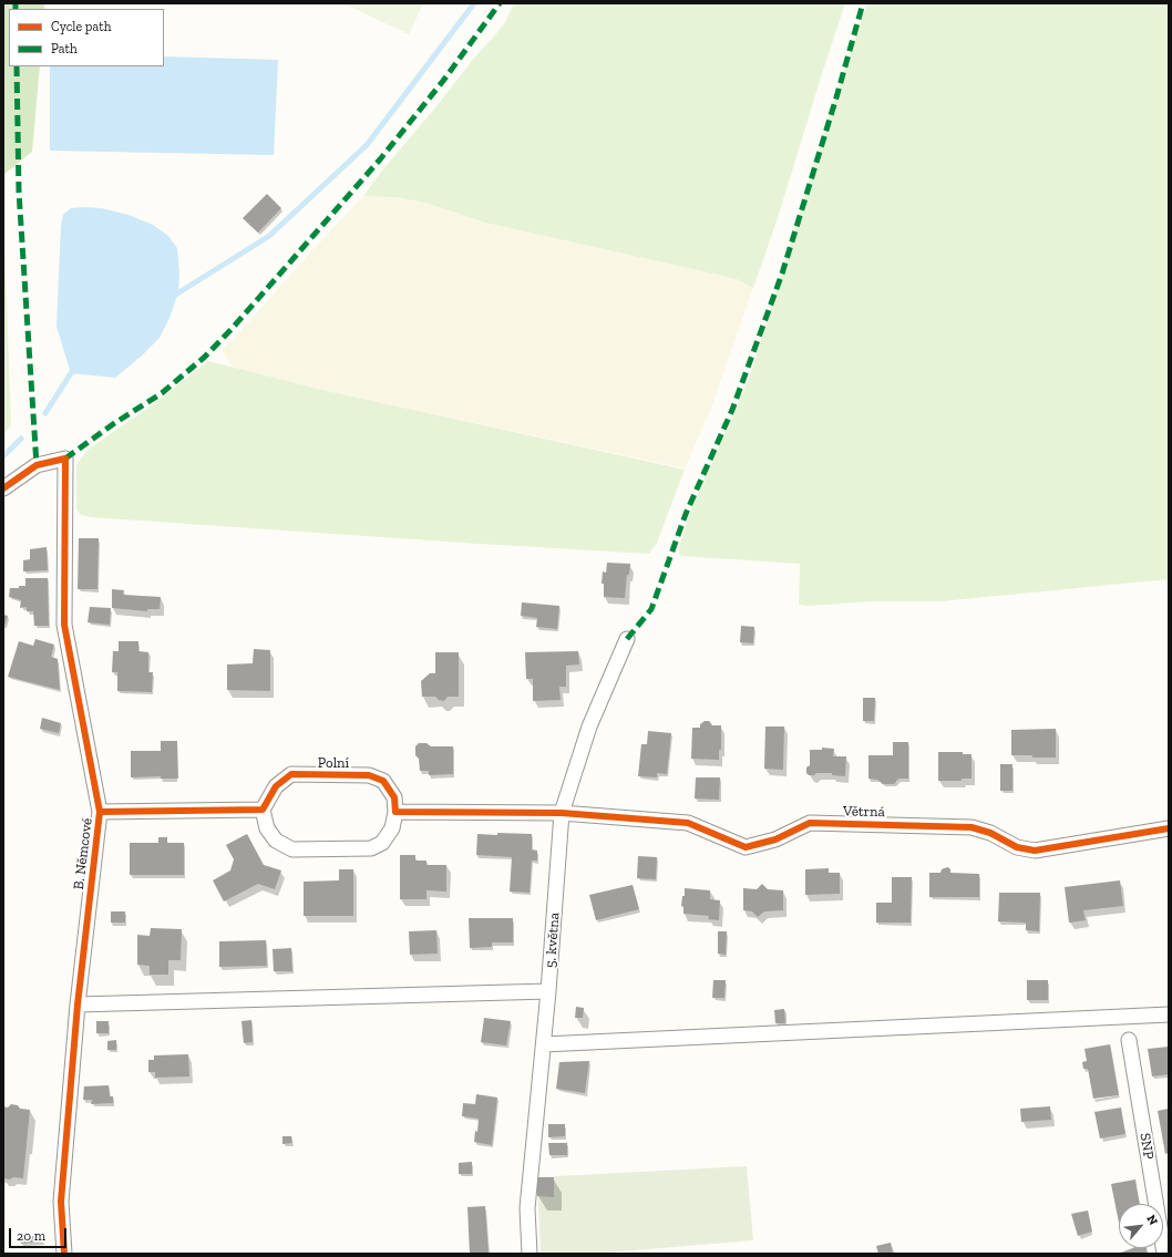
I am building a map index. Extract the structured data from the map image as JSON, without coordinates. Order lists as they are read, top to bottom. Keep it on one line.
{"streets":{"street":["Polní","Větrná","B. Němcové","5. května","SNP"]},"crossings":[["Větrná","5. května"]],"legend":["Cycle path","Path"],"scale_bar":"20 m","north":"top right"}
